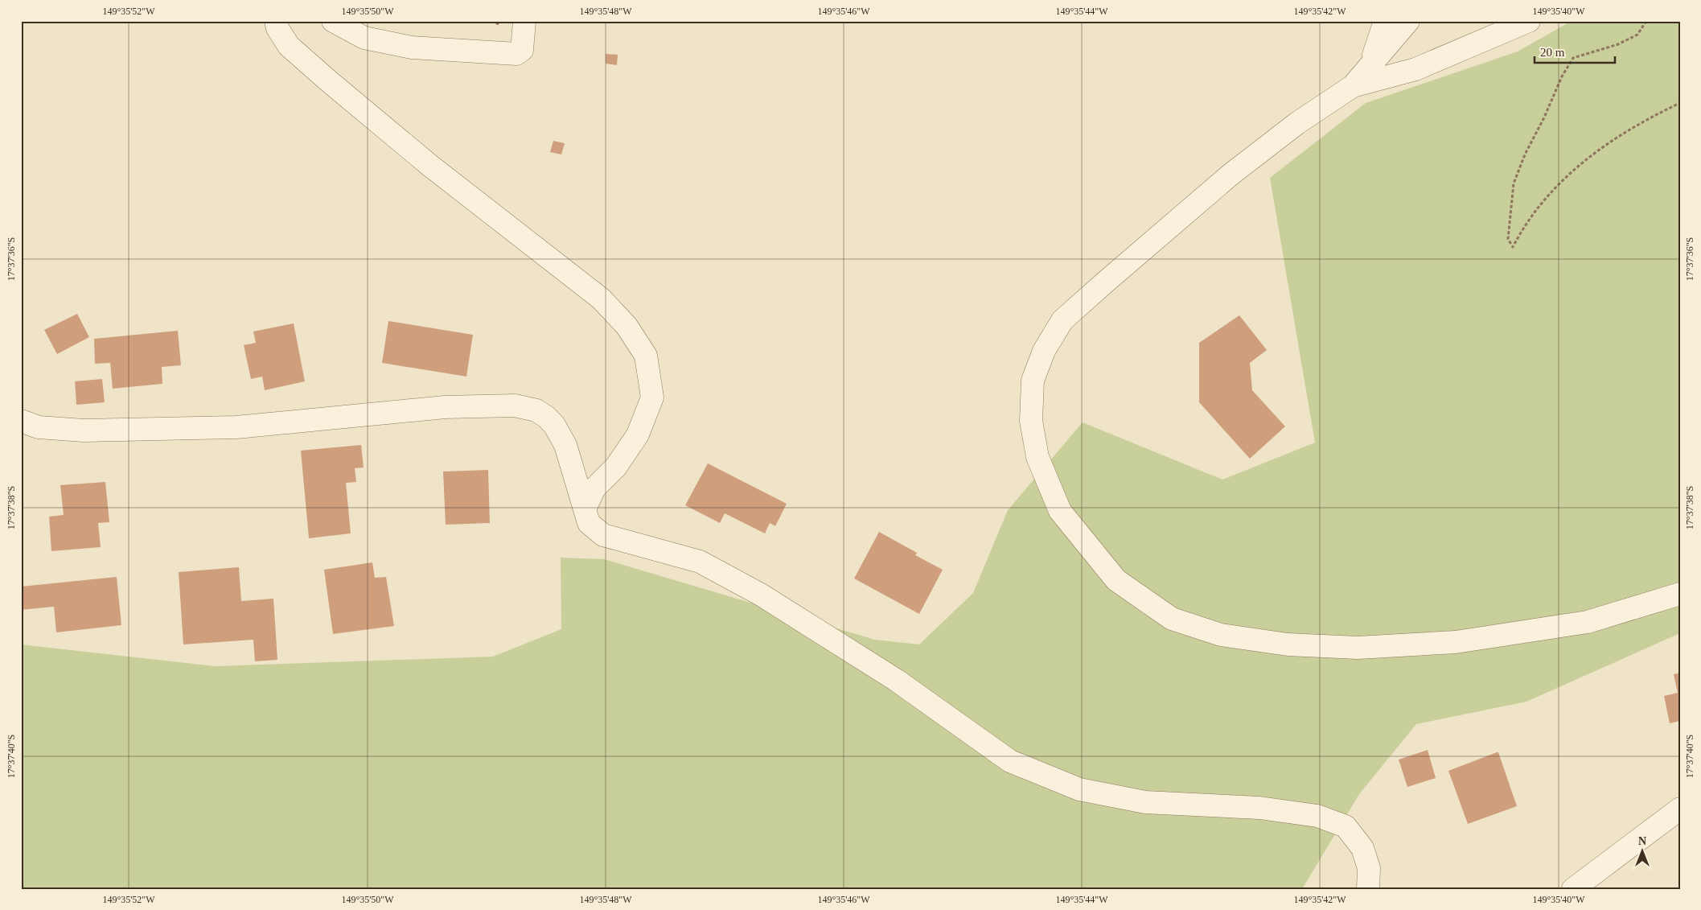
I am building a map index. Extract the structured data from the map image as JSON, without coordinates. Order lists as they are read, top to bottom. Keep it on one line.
{"scale_bar":"20 m","north":"top","coordinates":["149°35'52\"W","149°35'50\"W","149°35'48\"W","149°35'46\"W","149°35'44\"W","149°35'42\"W","149°35'40\"W","17°37'36\"S","17°37'38\"S","17°37'40\"S"]}
